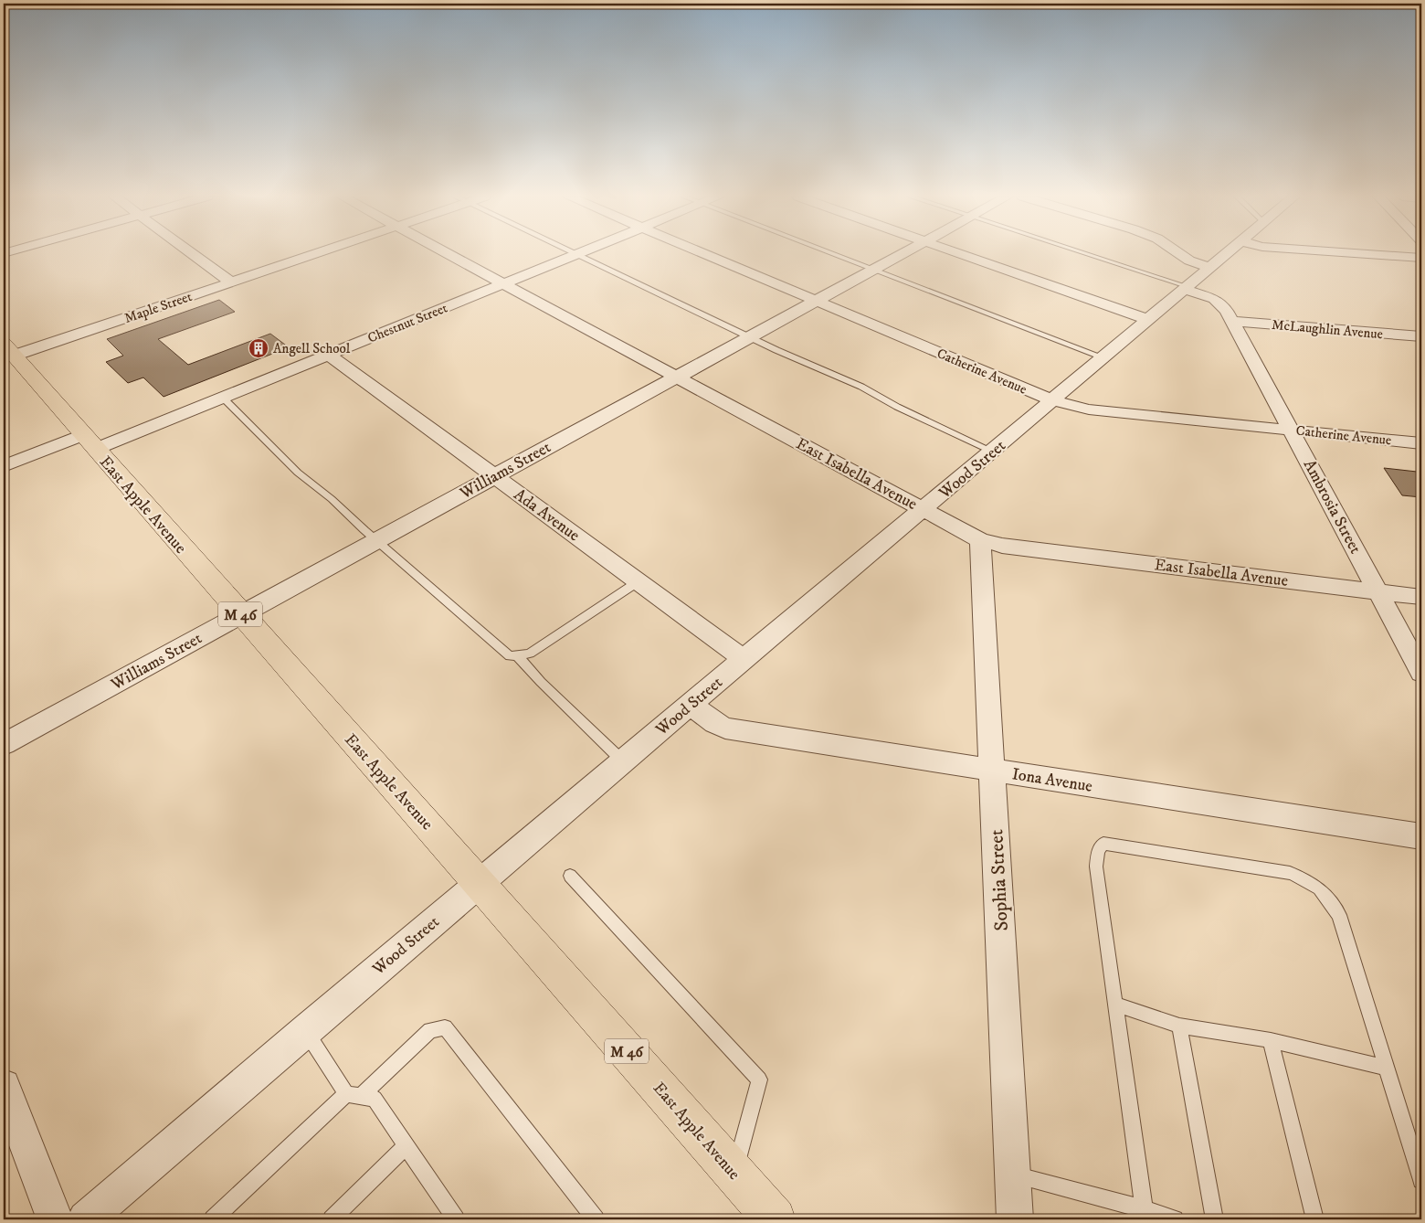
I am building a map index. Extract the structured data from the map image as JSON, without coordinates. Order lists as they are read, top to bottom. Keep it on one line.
{"streets":{"main road":["East Apple Avenue","M 46"],"street":["Maple Street","Chestnut Street","McLaughlin Avenue","Catherine Avenue","Wood Street","Williams Street","East Isabella Avenue","Ambrosia Street","Ada Avenue","Iona Avenue","Sophia Street"]},"crossings":[["Maple Street","East Apple Avenue"],["Chestnut Street","East Isabella Avenue"],["Chestnut Street","East Apple Avenue"],["Chestnut Street","Ada Avenue"],["McLaughlin Avenue","Ambrosia Street"],["Catherine Avenue","Wood Street"],["Catherine Avenue","Williams Street"],["Catherine Avenue","Ambrosia Street"],["Wood Street","East Isabella Avenue"],["Wood Street","East Apple Avenue"],["Wood Street","Ambrosia Street"],["Wood Street","Ada Avenue"],["Wood Street","Iona Avenue"],["Williams Street","East Isabella Avenue"],["Williams Street","East Apple Avenue"],["Williams Street","Ada Avenue"],["East Isabella Avenue","Ambrosia Street"],["East Isabella Avenue","Sophia Street"],["Iona Avenue","Sophia Street"]],"places":{"building":["Angell School"]}}
